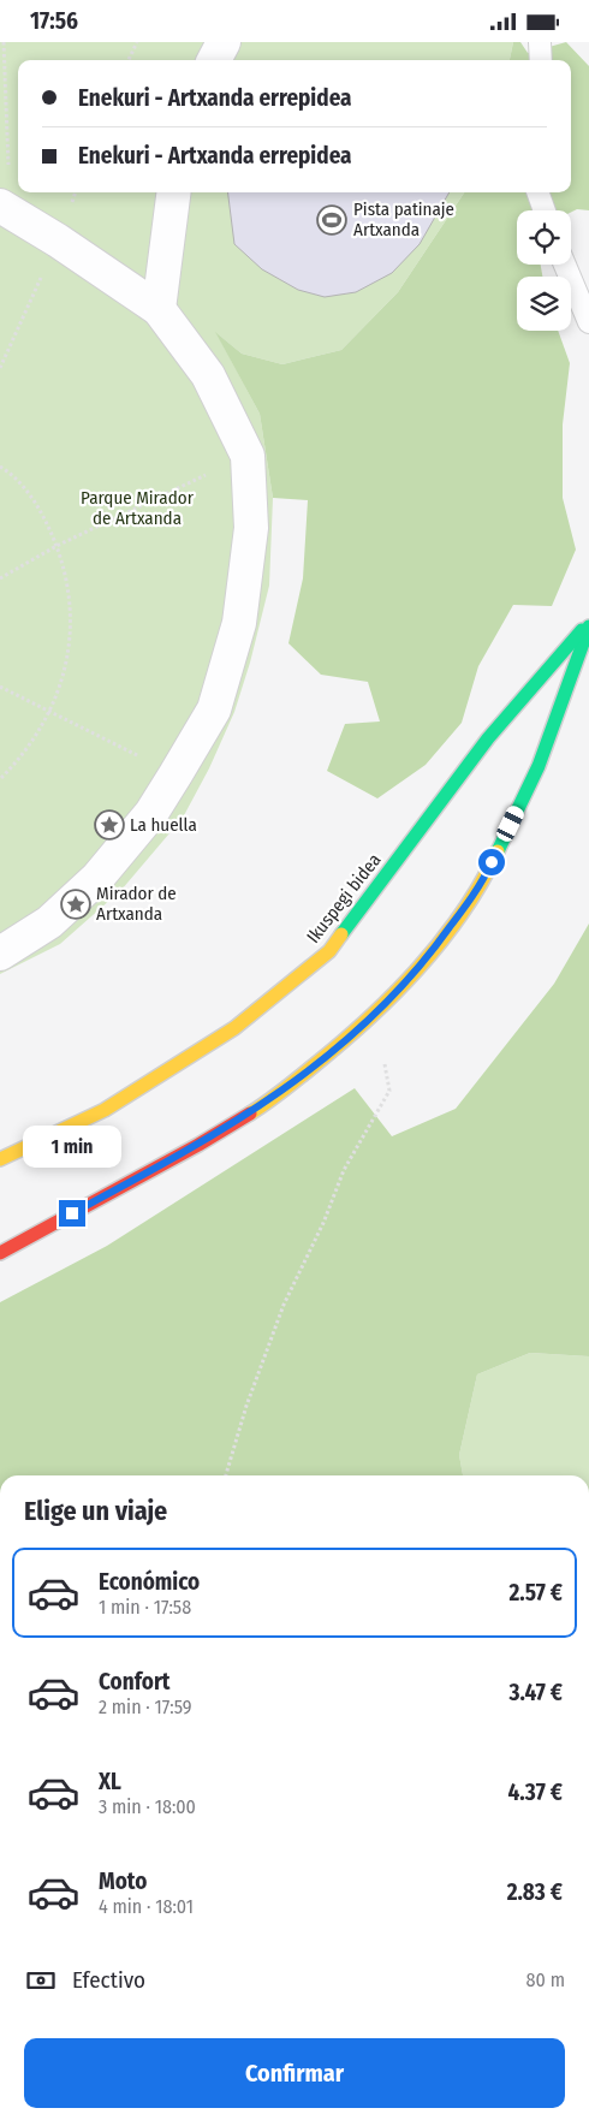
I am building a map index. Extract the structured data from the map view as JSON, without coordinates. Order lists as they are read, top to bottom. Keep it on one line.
{"streets":{"street":["Ikuspegi bidea"]},"parks":["Parque Mirador de Artxanda"],"places":{"sports":["Pista patinaje Artxanda"],"place":["La huella","Mirador de Artxanda"]},"page":{"status":"17:56","banner":["Enekuri - Artxanda errepidea","Enekuri - Artxanda errepidea"],"bubble":"1 min","heading":"Elige un viaje","list":[{"name":"Económico","note":"1 min · 17:58","value":"2.57 €"},{"name":"Confort","note":"2 min · 17:59","value":"3.47 €"},{"name":"XL","note":"3 min · 18:00","value":"4.37 €"},{"name":"Moto","note":"4 min · 18:01","value":"2.83 €"}],"pay":["Efectivo","80 m"],"buttons":"Confirmar"}}
